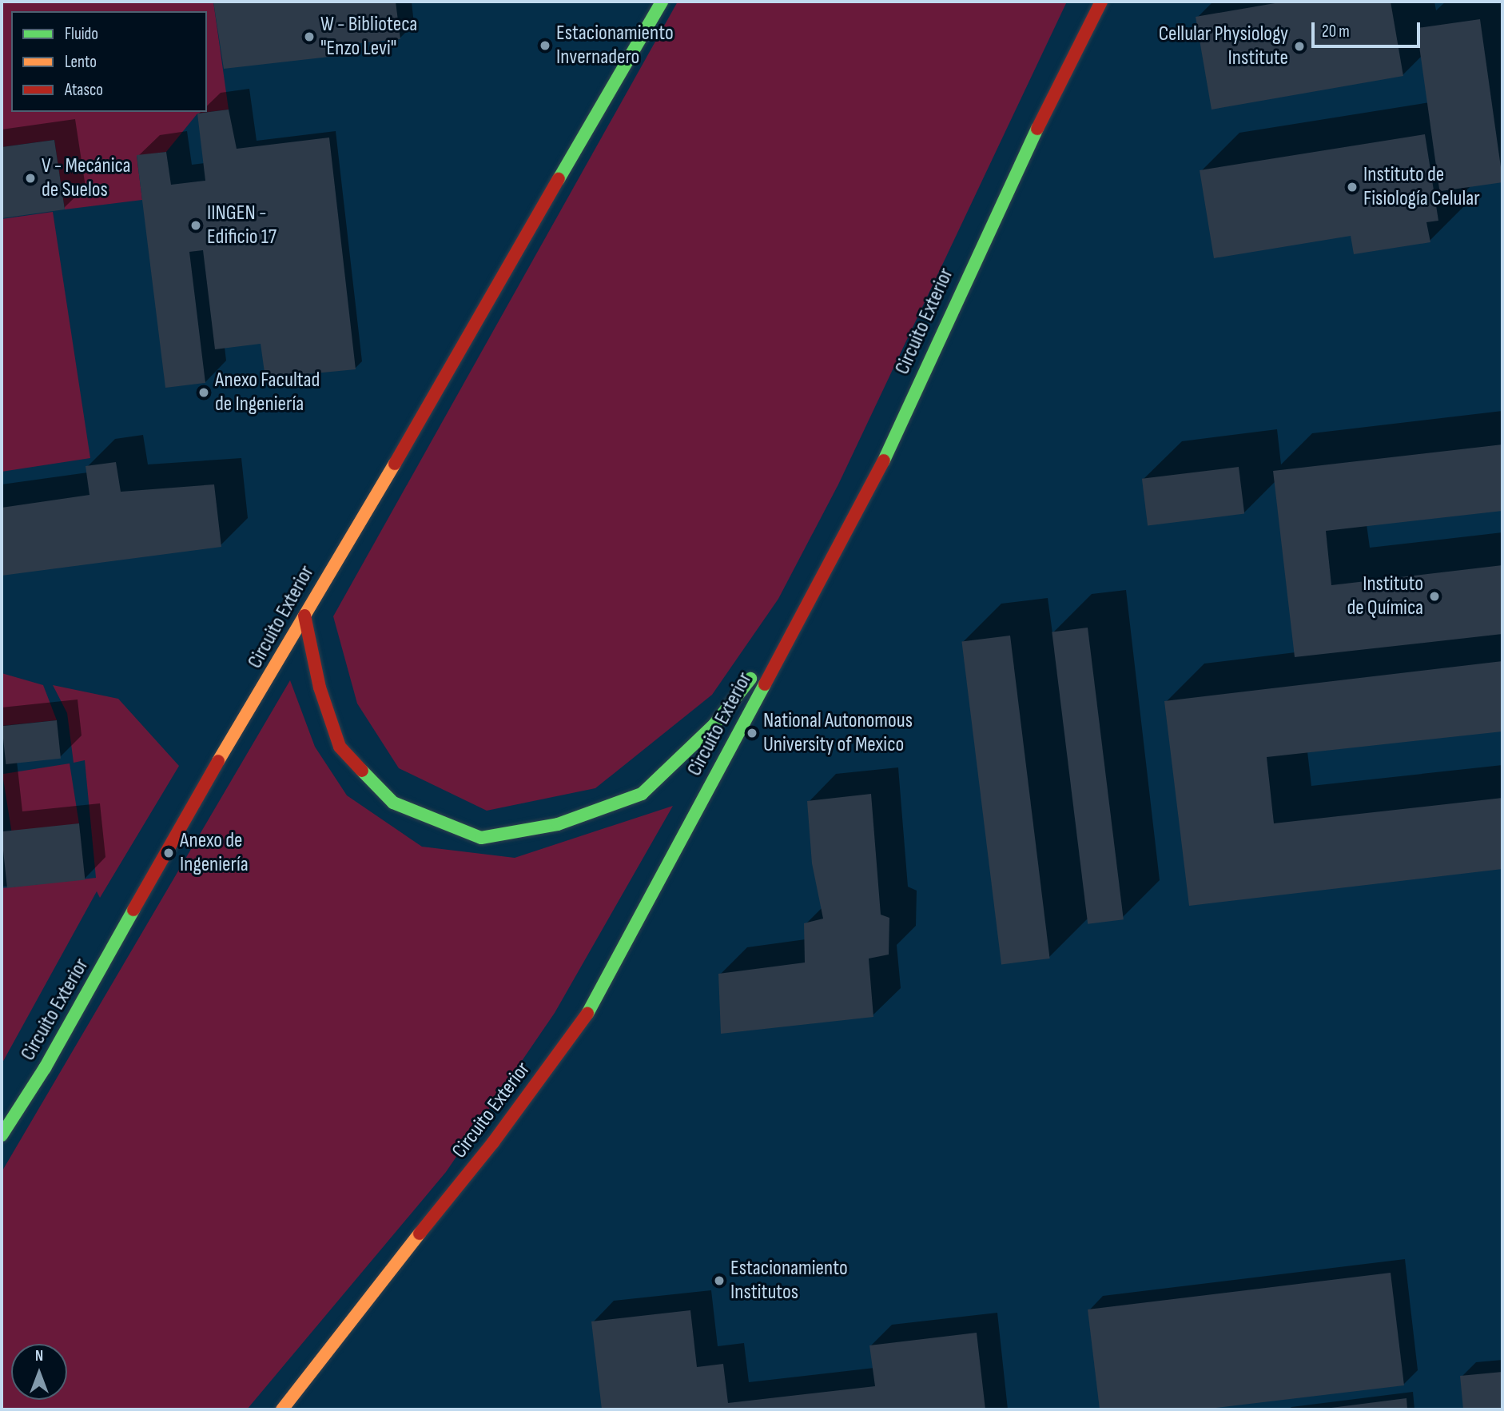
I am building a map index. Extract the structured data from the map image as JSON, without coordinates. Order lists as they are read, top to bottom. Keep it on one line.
{"streets":{"street":["Circuito Exterior"]},"places":["W - Biblioteca \"Enzo Levi\"","Estacionamiento Invernadero","Cellular Physiology Institute","V - Mecánica de Suelos","Instituto de Fisiología Celular","IINGEN - Edificio 17","Anexo Facultad de Ingeniería","Instituto de Química","National Autonomous University of Mexico","Anexo de Ingeniería","Estacionamiento Institutos"],"legend":["Fluido","Lento","Atasco"],"scale_bar":"20 m","north":"top"}
